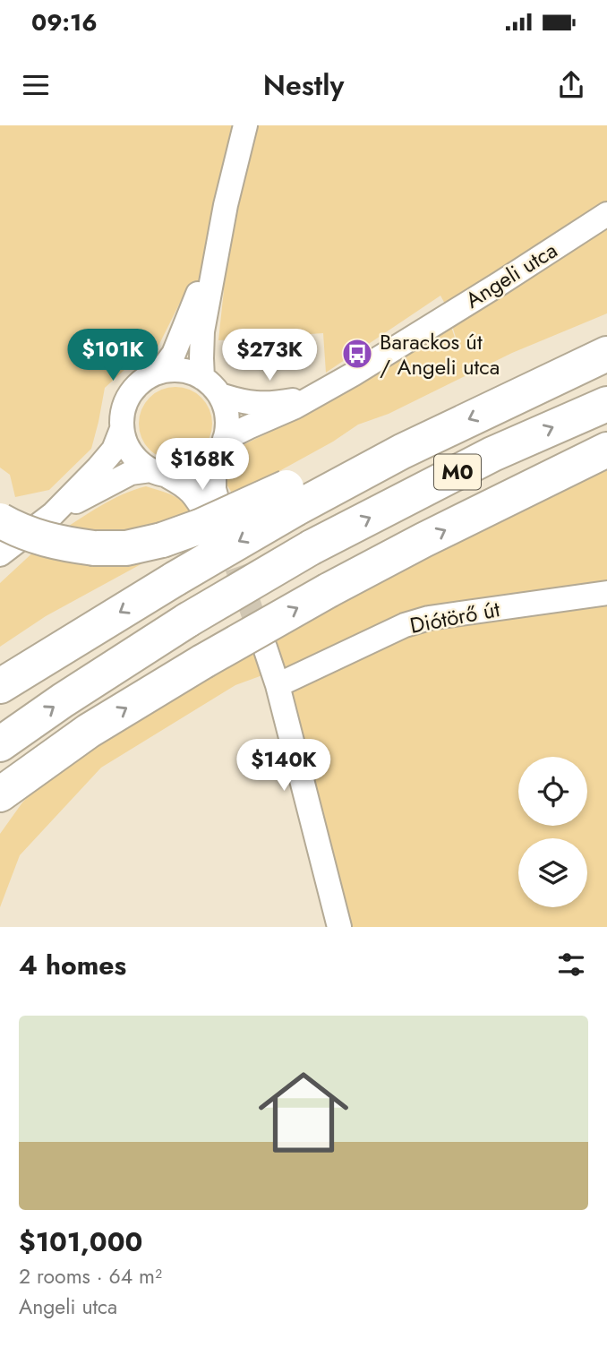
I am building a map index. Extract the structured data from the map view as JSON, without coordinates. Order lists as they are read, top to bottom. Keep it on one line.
{"streets":{"highway":["M0"],"street":["Angeli utca","Diótörő út"]},"places":{"bus stop":["Barackos út / Angeli utca"]},"page":{"status":"09:16","header":"Nestly","price":["$101K","$273K","$168K","$140K"],"heading":"4 homes","list":[{"name":"$101,000","note":"2 rooms · 64 m² · Angeli utca"}]}}
